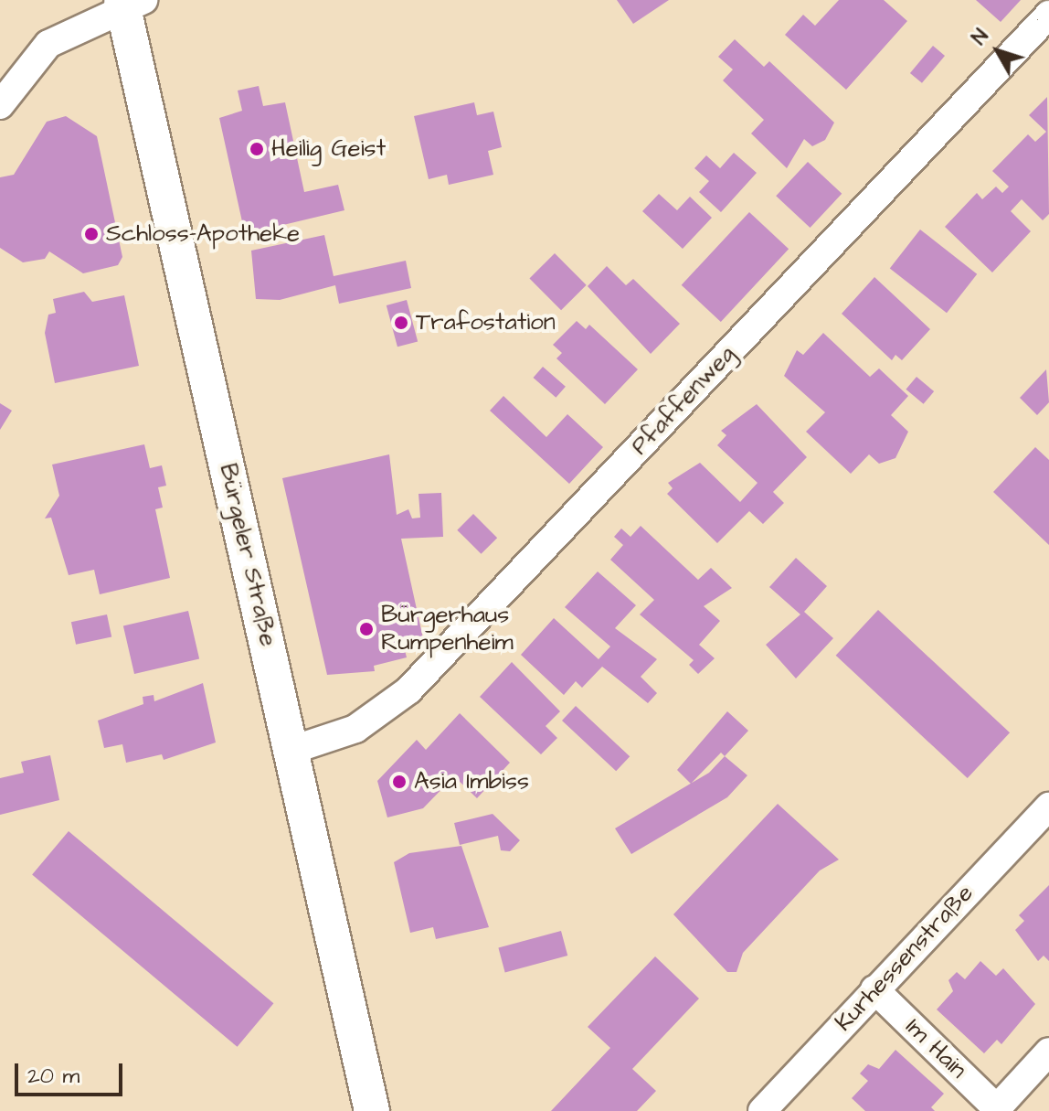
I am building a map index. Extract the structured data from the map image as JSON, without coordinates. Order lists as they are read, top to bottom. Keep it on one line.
{"streets":{"street":["Pfaffenweg","Bürgeler Straße","Kurhessenstraße","Im Hain"]},"crossings":[["Pfaffenweg","Bürgeler Straße"],["Kurhessenstraße","Im Hain"]],"places":["Heilig Geist","Schloss-Apotheke","Trafostation","Bürgerhaus Rumpenheim","Asia Imbiss"],"scale_bar":"20 m","north":"top left"}
